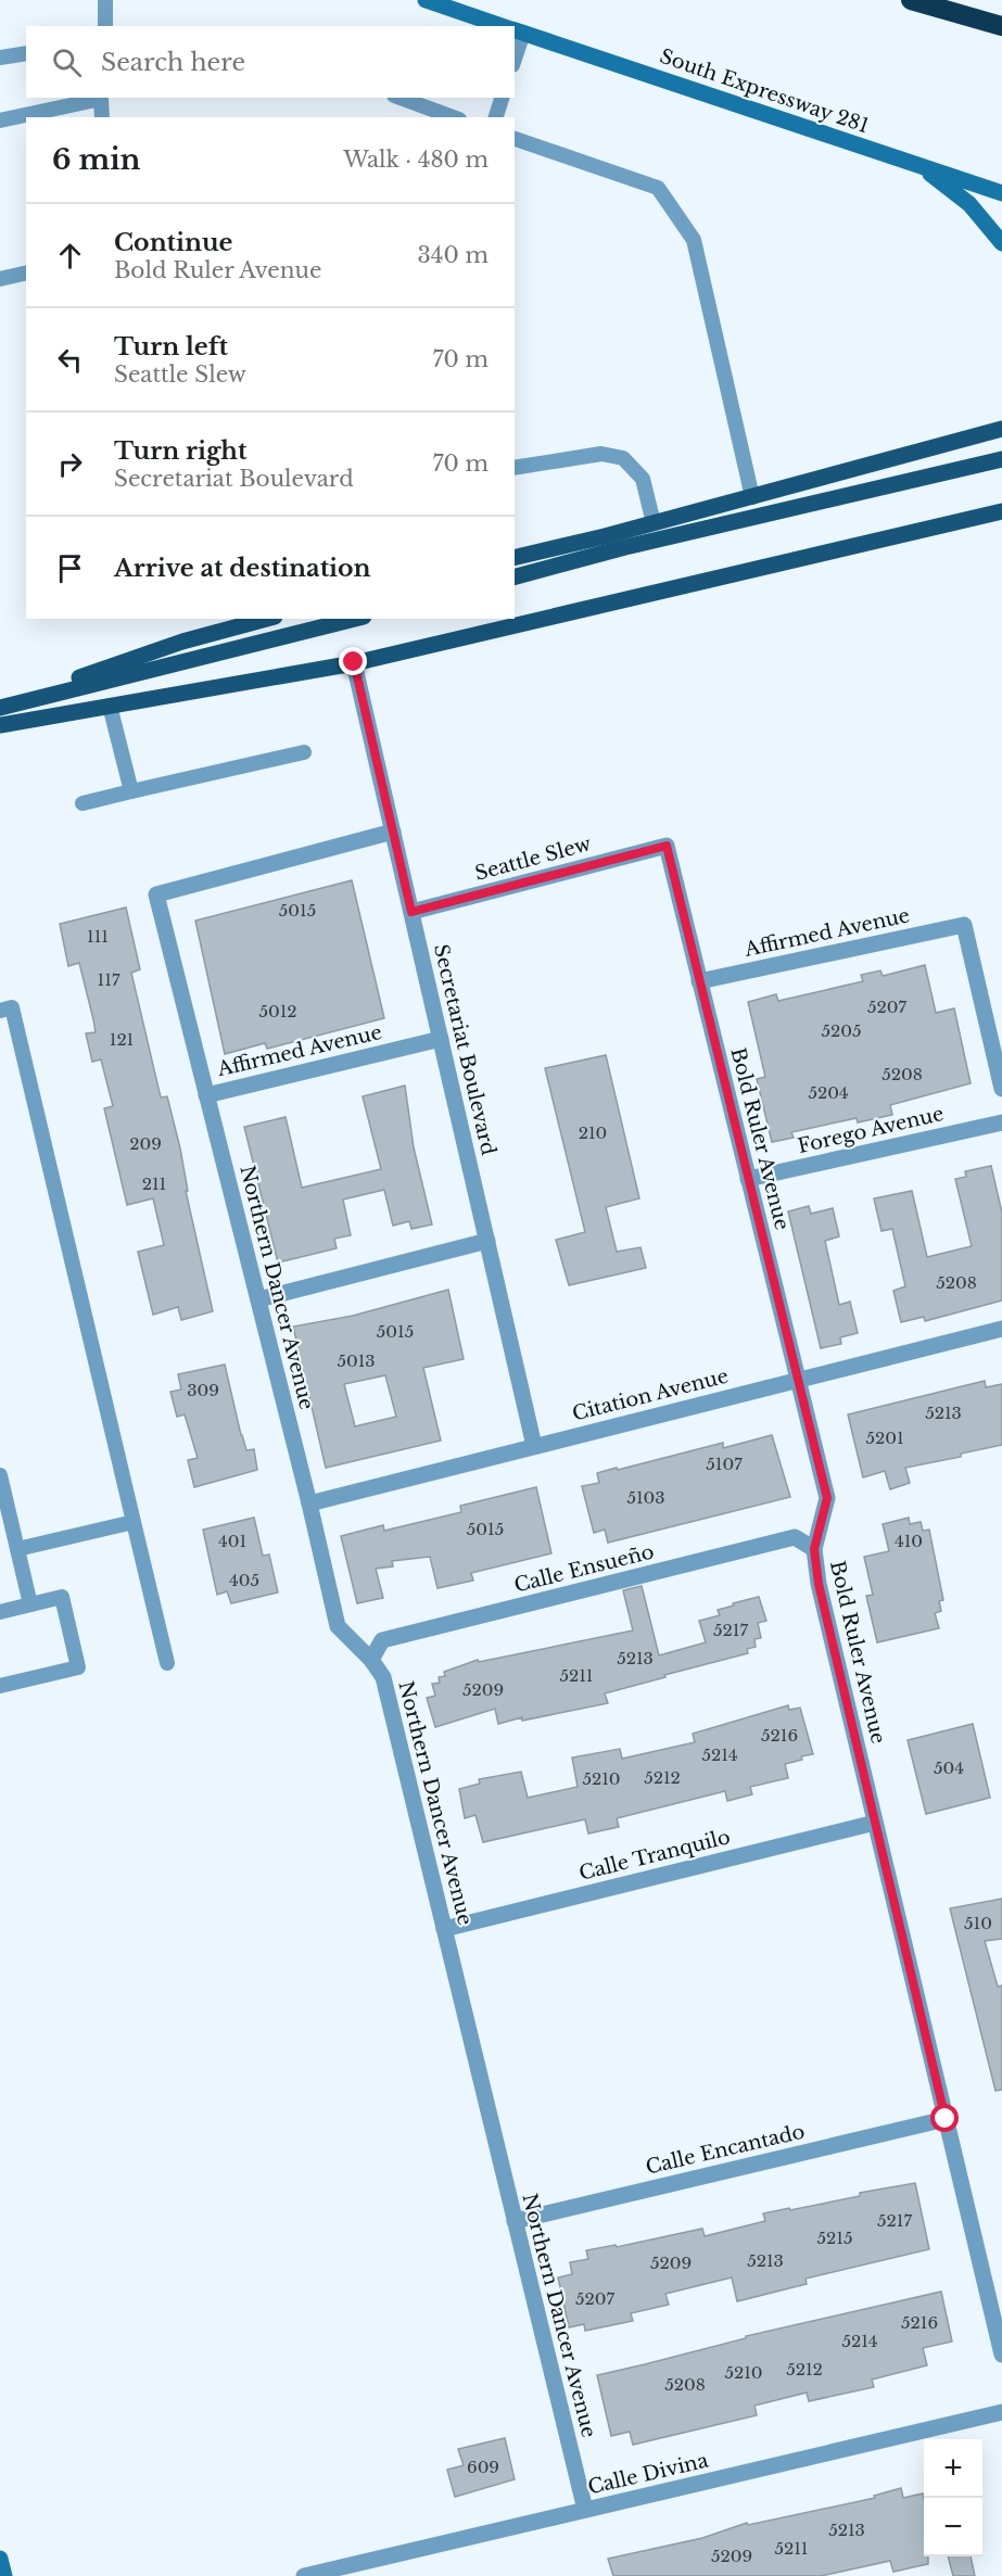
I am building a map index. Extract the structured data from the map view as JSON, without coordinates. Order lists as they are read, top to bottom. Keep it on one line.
{"streets":{"main road":["South Expressway 281"],"street":["Seattle Slew","Affirmed Avenue","Secretariat Boulevard","Forego Avenue","Bold Ruler Avenue","Northern Dancer Avenue","Citation Avenue","Calle Ensueño","Calle Tranquilo","Calle Encantado","Calle Divina"]},"crossings":[["Seattle Slew","Secretariat Boulevard"],["Seattle Slew","Bold Ruler Avenue"],["Affirmed Avenue","Secretariat Boulevard"],["Affirmed Avenue","Bold Ruler Avenue"],["Affirmed Avenue","Northern Dancer Avenue"],["Secretariat Boulevard","Northern Dancer Avenue"],["Secretariat Boulevard","Citation Avenue"],["Forego Avenue","Bold Ruler Avenue"],["Bold Ruler Avenue","Citation Avenue"],["Bold Ruler Avenue","Calle Ensueño"],["Bold Ruler Avenue","Calle Tranquilo"],["Bold Ruler Avenue","Calle Encantado"],["Northern Dancer Avenue","Citation Avenue"],["Northern Dancer Avenue","Calle Ensueño"],["Northern Dancer Avenue","Calle Tranquilo"],["Northern Dancer Avenue","Calle Encantado"],["Northern Dancer Avenue","Calle Divina"]],"house_numbers":["5015","111","117","5207","5012","5205","121","5208","5204","210","209","211","5208","5015","5013","309","5213","5201","5107","5103","5015","401","410","405","5217","5213","5211","5209","5216","5214","504","5212","5210","510","5217","5215","5213","5209","5207","5216","5214","5212","5210","5208","609","5213","5211","5209"],"page":{"search":"Search here","heading":["6 min","Walk · 480 m"],"list":[["Continue","Bold Ruler Avenue","340 m"],["Turn left","Seattle Slew","70 m"],["Turn right","Secretariat Boulevard","70 m"],"Arrive at destination"],"map_buttons":["+","−"]}}
